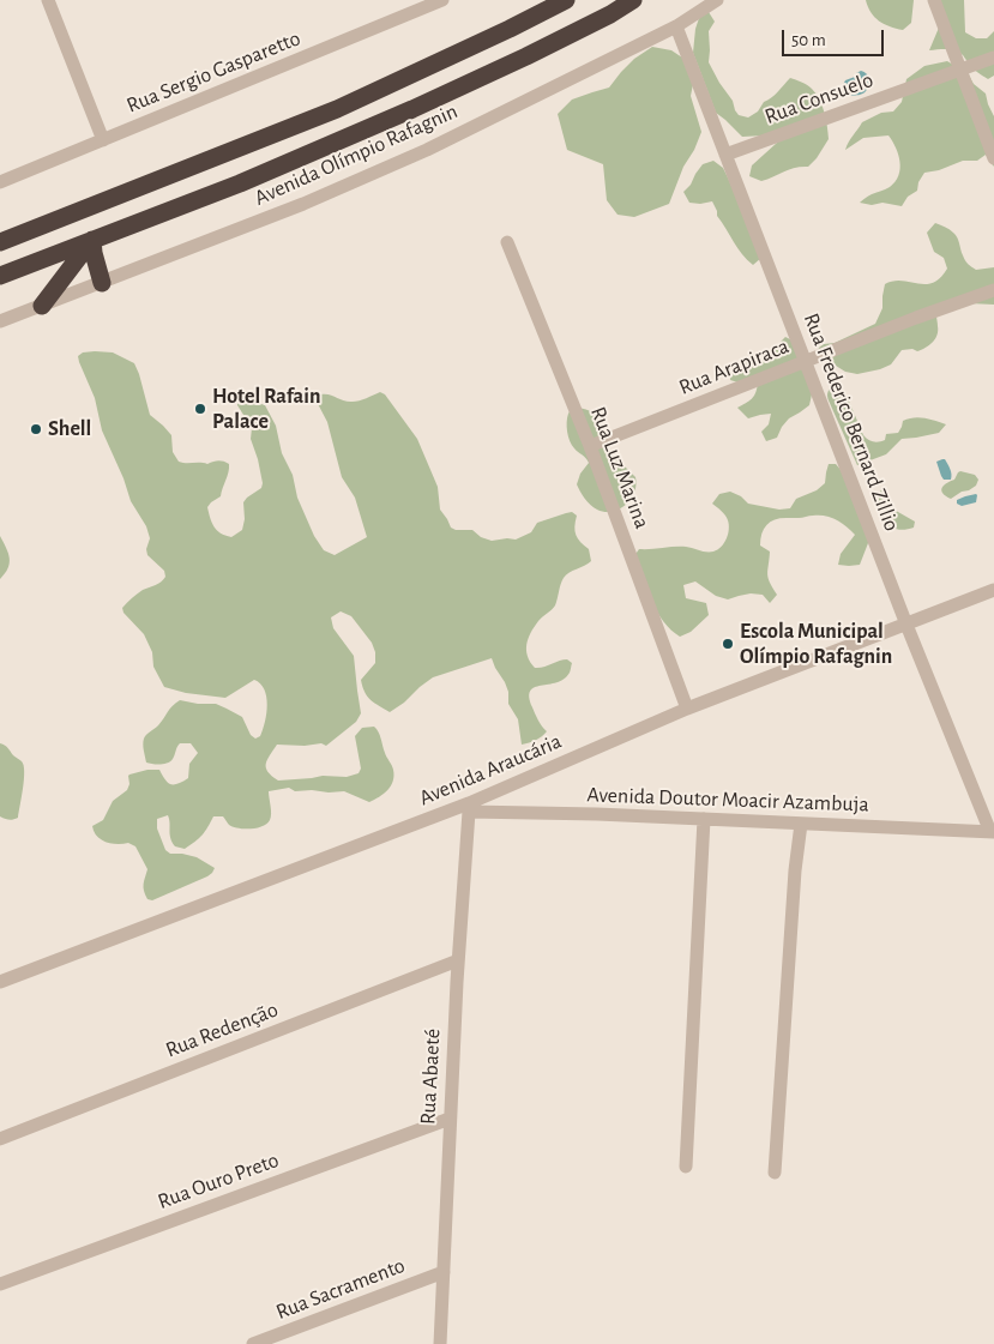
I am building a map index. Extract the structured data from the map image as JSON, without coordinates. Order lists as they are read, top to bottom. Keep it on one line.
{"streets":{"street":["Rua Sergio Gasparetto","Rua Consuelo","Avenida Olímpio Rafagnin","Rua Arapiraca","Rua Frederico Bernard Zillio","Rua Luz Marina","Avenida Araucária","Avenida Doutor Moacir Azambuja","Rua Redenção","Rua Abaeté","Rua Ouro Preto","Rua Sacramento"]},"crossings":[["Rua Consuelo","Rua Frederico Bernard Zillio"],["Avenida Olímpio Rafagnin","Rua Frederico Bernard Zillio"],["Rua Arapiraca","Rua Frederico Bernard Zillio"],["Rua Arapiraca","Rua Luz Marina"],["Rua Frederico Bernard Zillio","Avenida Araucária"],["Rua Frederico Bernard Zillio","Avenida Doutor Moacir Azambuja"],["Rua Luz Marina","Avenida Araucária"],["Avenida Araucária","Avenida Doutor Moacir Azambuja"],["Avenida Araucária","Rua Abaeté"],["Avenida Doutor Moacir Azambuja","Rua Abaeté"],["Rua Redenção","Rua Abaeté"],["Rua Abaeté","Rua Ouro Preto"],["Rua Abaeté","Rua Sacramento"]],"places":["Hotel Rafain Palace","Shell","Escola Municipal Olímpio Rafagnin"],"scale_bar":"50 m"}
